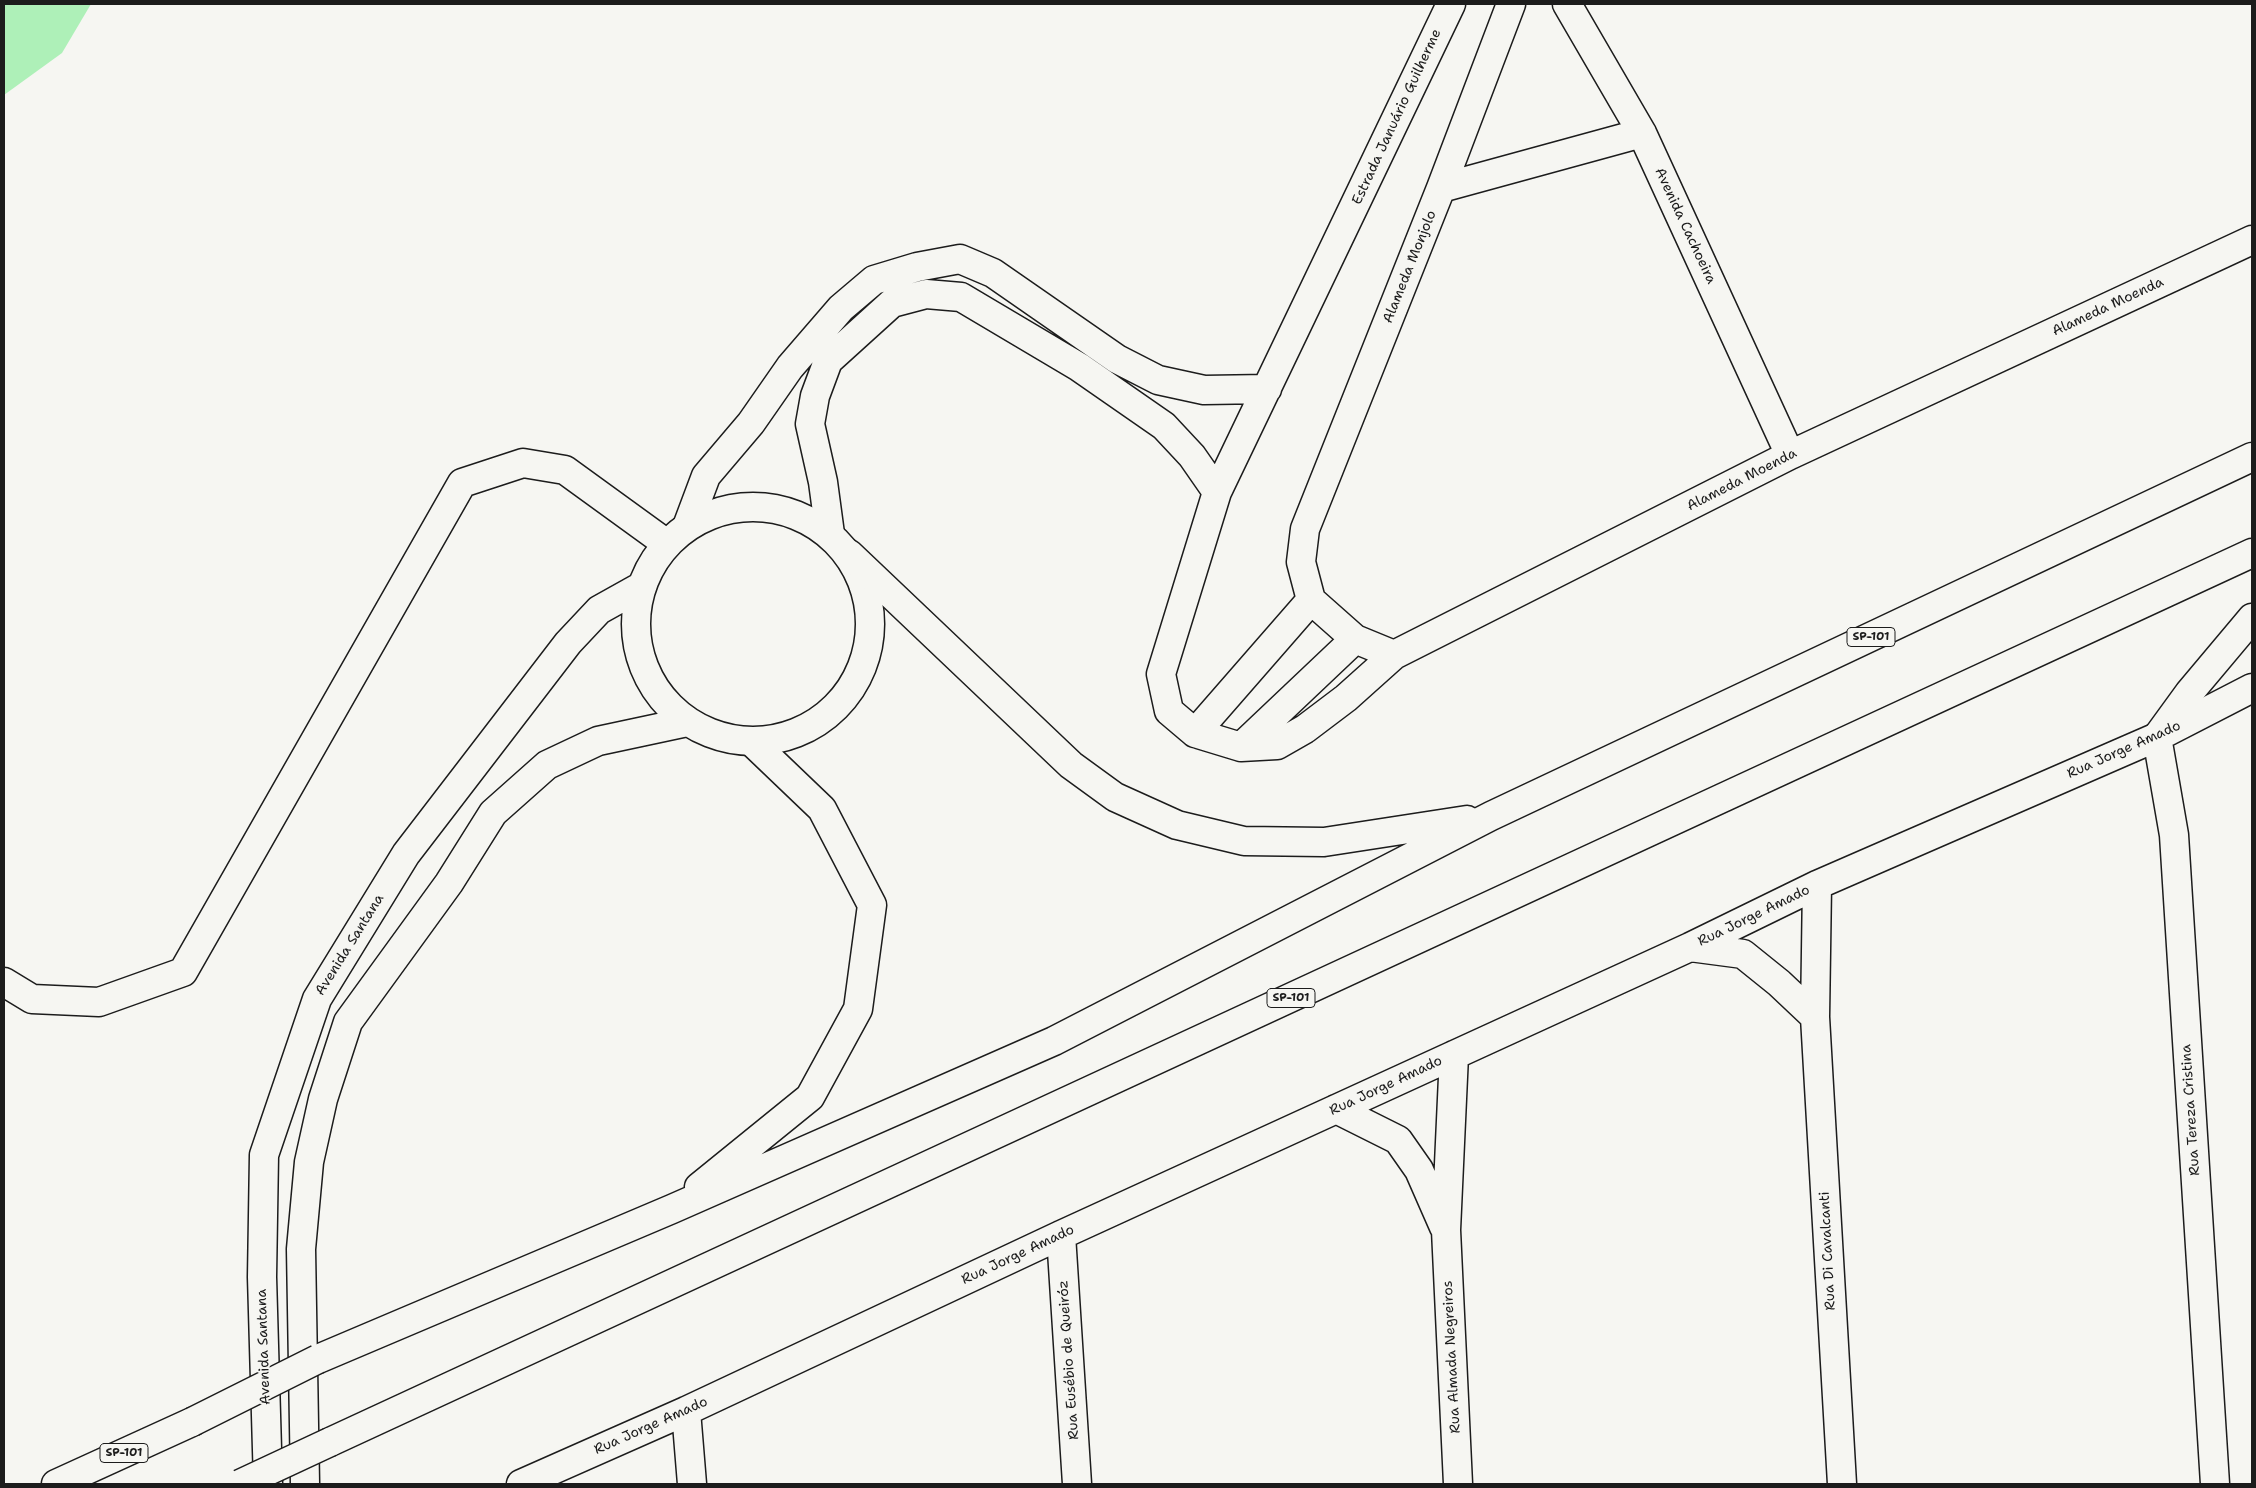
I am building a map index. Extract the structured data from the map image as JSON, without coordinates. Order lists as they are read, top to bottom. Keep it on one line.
{"streets":{"main road":["Estrada Januário Guilherme","Avenida Cachoeira","Alameda Monjolo","Alameda Moenda","SP-101","Rua Jorge Amado","Avenida Santana","Rua Tereza Cristina","Rua Di Cavalcanti","Rua Almada Negreiros","Rua Eusébio de Queiróz"]},"crossings":[["Avenida Cachoeira","Alameda Moenda"],["Rua Jorge Amado","Rua Tereza Cristina"],["Rua Jorge Amado","Rua Di Cavalcanti"],["Rua Jorge Amado","Rua Almada Negreiros"],["Rua Jorge Amado","Rua Eusébio de Queiróz"]]}
